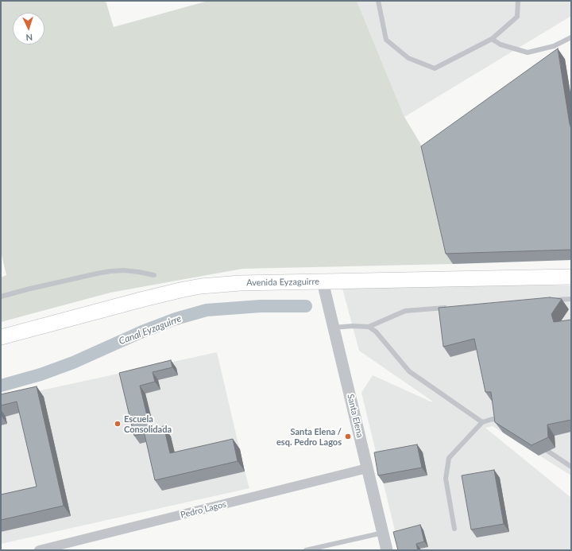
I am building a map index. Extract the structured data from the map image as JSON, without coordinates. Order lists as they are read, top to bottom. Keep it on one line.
{"streets":{"main road":["Avenida Eyzaguirre"],"street":["Santa Elena","Pedro Lagos"]},"crossings":[["Avenida Eyzaguirre","Santa Elena"],["Santa Elena","Pedro Lagos"]],"water":["Canal Eyzaguirre"],"places":["Escuela Consolidada","Santa Elena / esq. Pedro Lagos"],"north":"bottom"}
